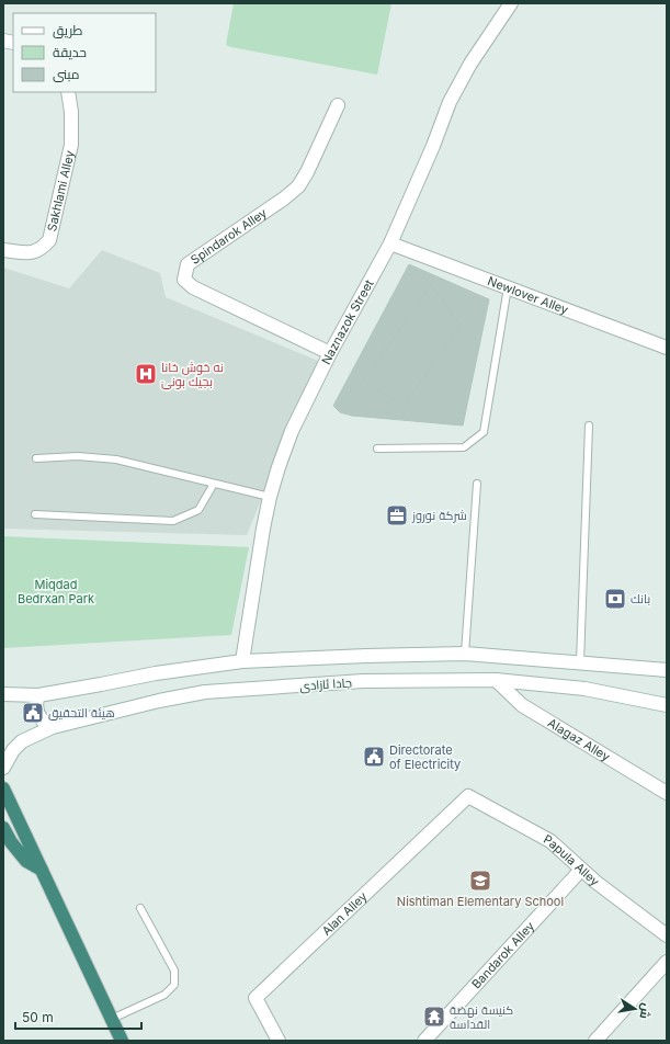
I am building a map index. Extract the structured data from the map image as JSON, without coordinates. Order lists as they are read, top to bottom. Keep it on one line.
{"streets":{"street":["Sakhlami Alley","Spindarok Alley","Newlover Alley","Naznazok Street","جادا ئازادی","Alagaz Alley","Papula Alley","Alan Alley","Bandarok Alley"]},"crossings":[["Spindarok Alley","Naznazok Street"],["Newlover Alley","Naznazok Street"],["جادا ئازادی","Alagaz Alley"],["Papula Alley","Alan Alley"],["Papula Alley","Bandarok Alley"]],"parks":["Miqdad Bedrxan Park"],"places":{"hospital":["نه خوش خانا بجيك بونىَ"],"office":["شركة نوروز"],"bank":["بانك"],"public building":["هيئة التحقيق","Directorate of Electricity"],"school or university":["Nishtiman Elementary School"],"temple":["كنيسة نهضة القداسة"]},"legend":["طريق","حديقة","مبنى"],"scale_bar":"50 m","north":"right"}
